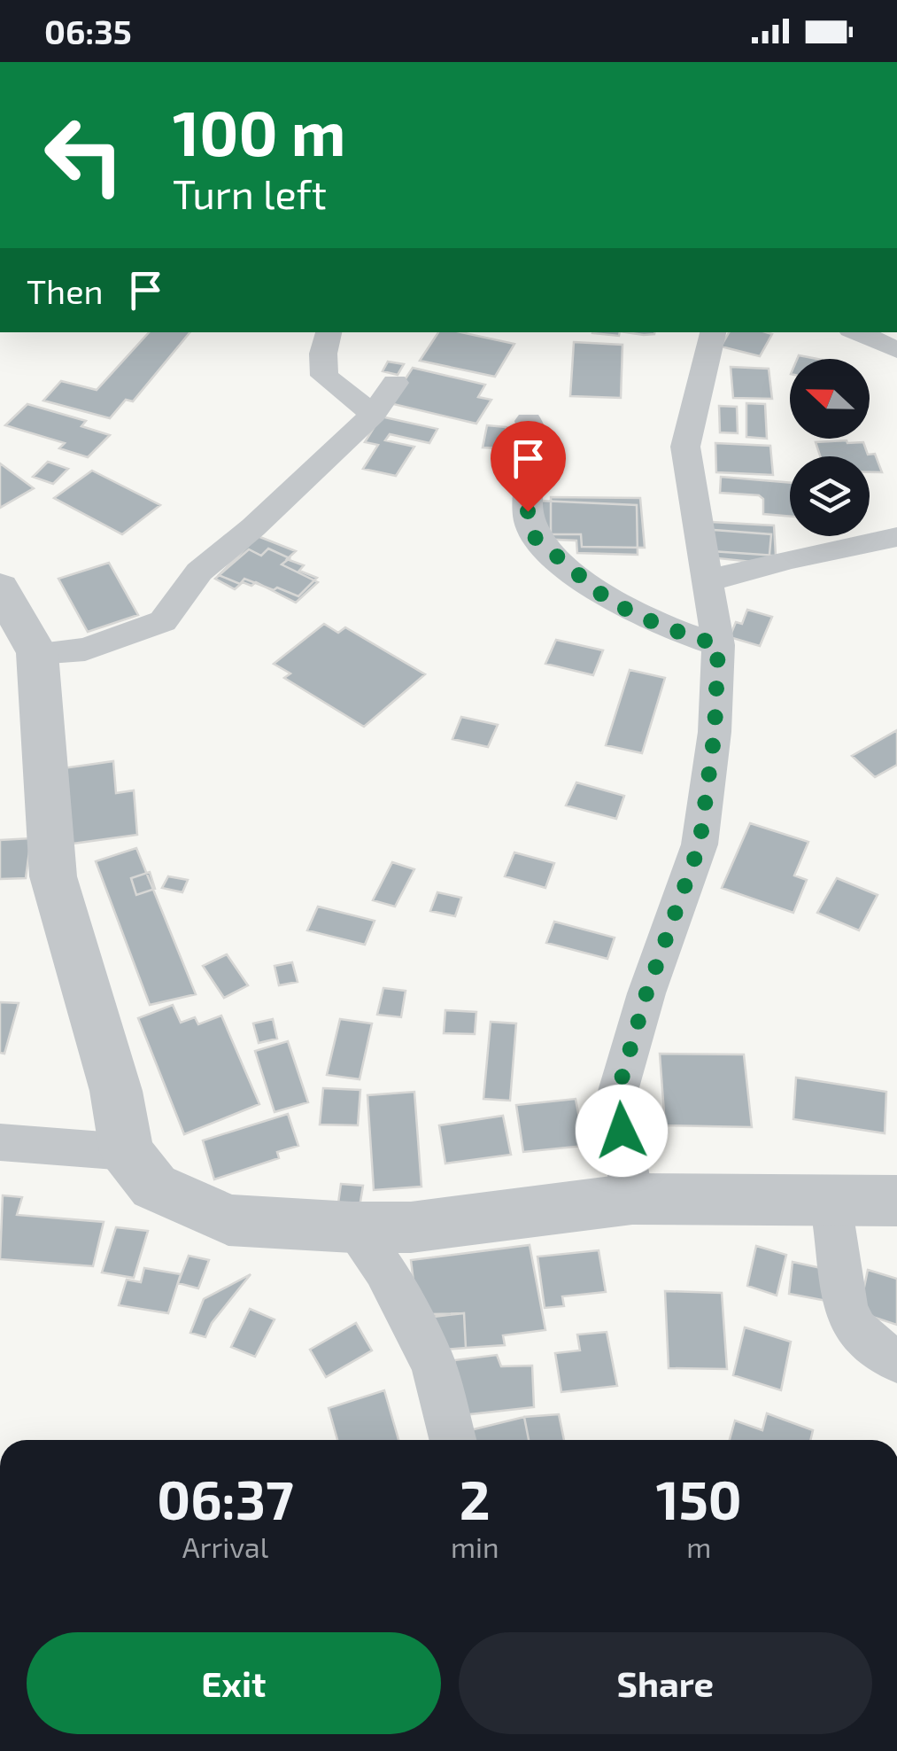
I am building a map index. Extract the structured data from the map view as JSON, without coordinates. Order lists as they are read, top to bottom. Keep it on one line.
{"north":"left","page":{"status":"06:35","turn":["100 m","Turn left"],"then":"Then","eta":["06:37","Arrival","2","min","150","m"],"buttons":["Exit","Share"]}}
